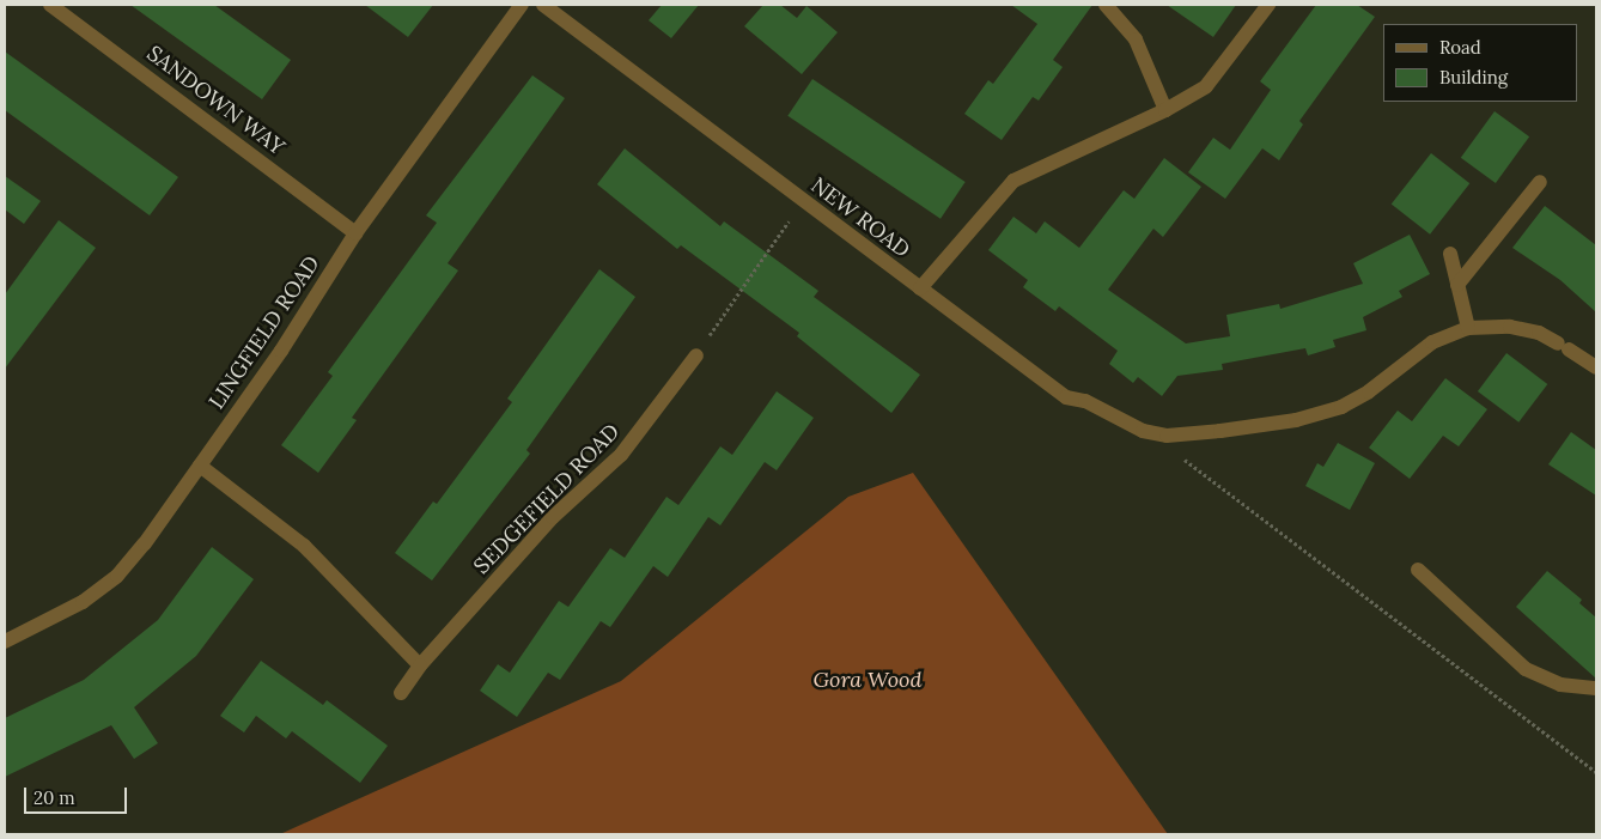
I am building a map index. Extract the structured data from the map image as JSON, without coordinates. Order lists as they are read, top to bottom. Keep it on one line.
{"streets":{"street":["SANDOWN WAY","NEW ROAD","LINGFIELD ROAD","SEDGEFIELD ROAD"]},"crossings":[["SANDOWN WAY","LINGFIELD ROAD"]],"parks":["Gora Wood"],"legend":["Road","Building"],"scale_bar":"20 m"}
